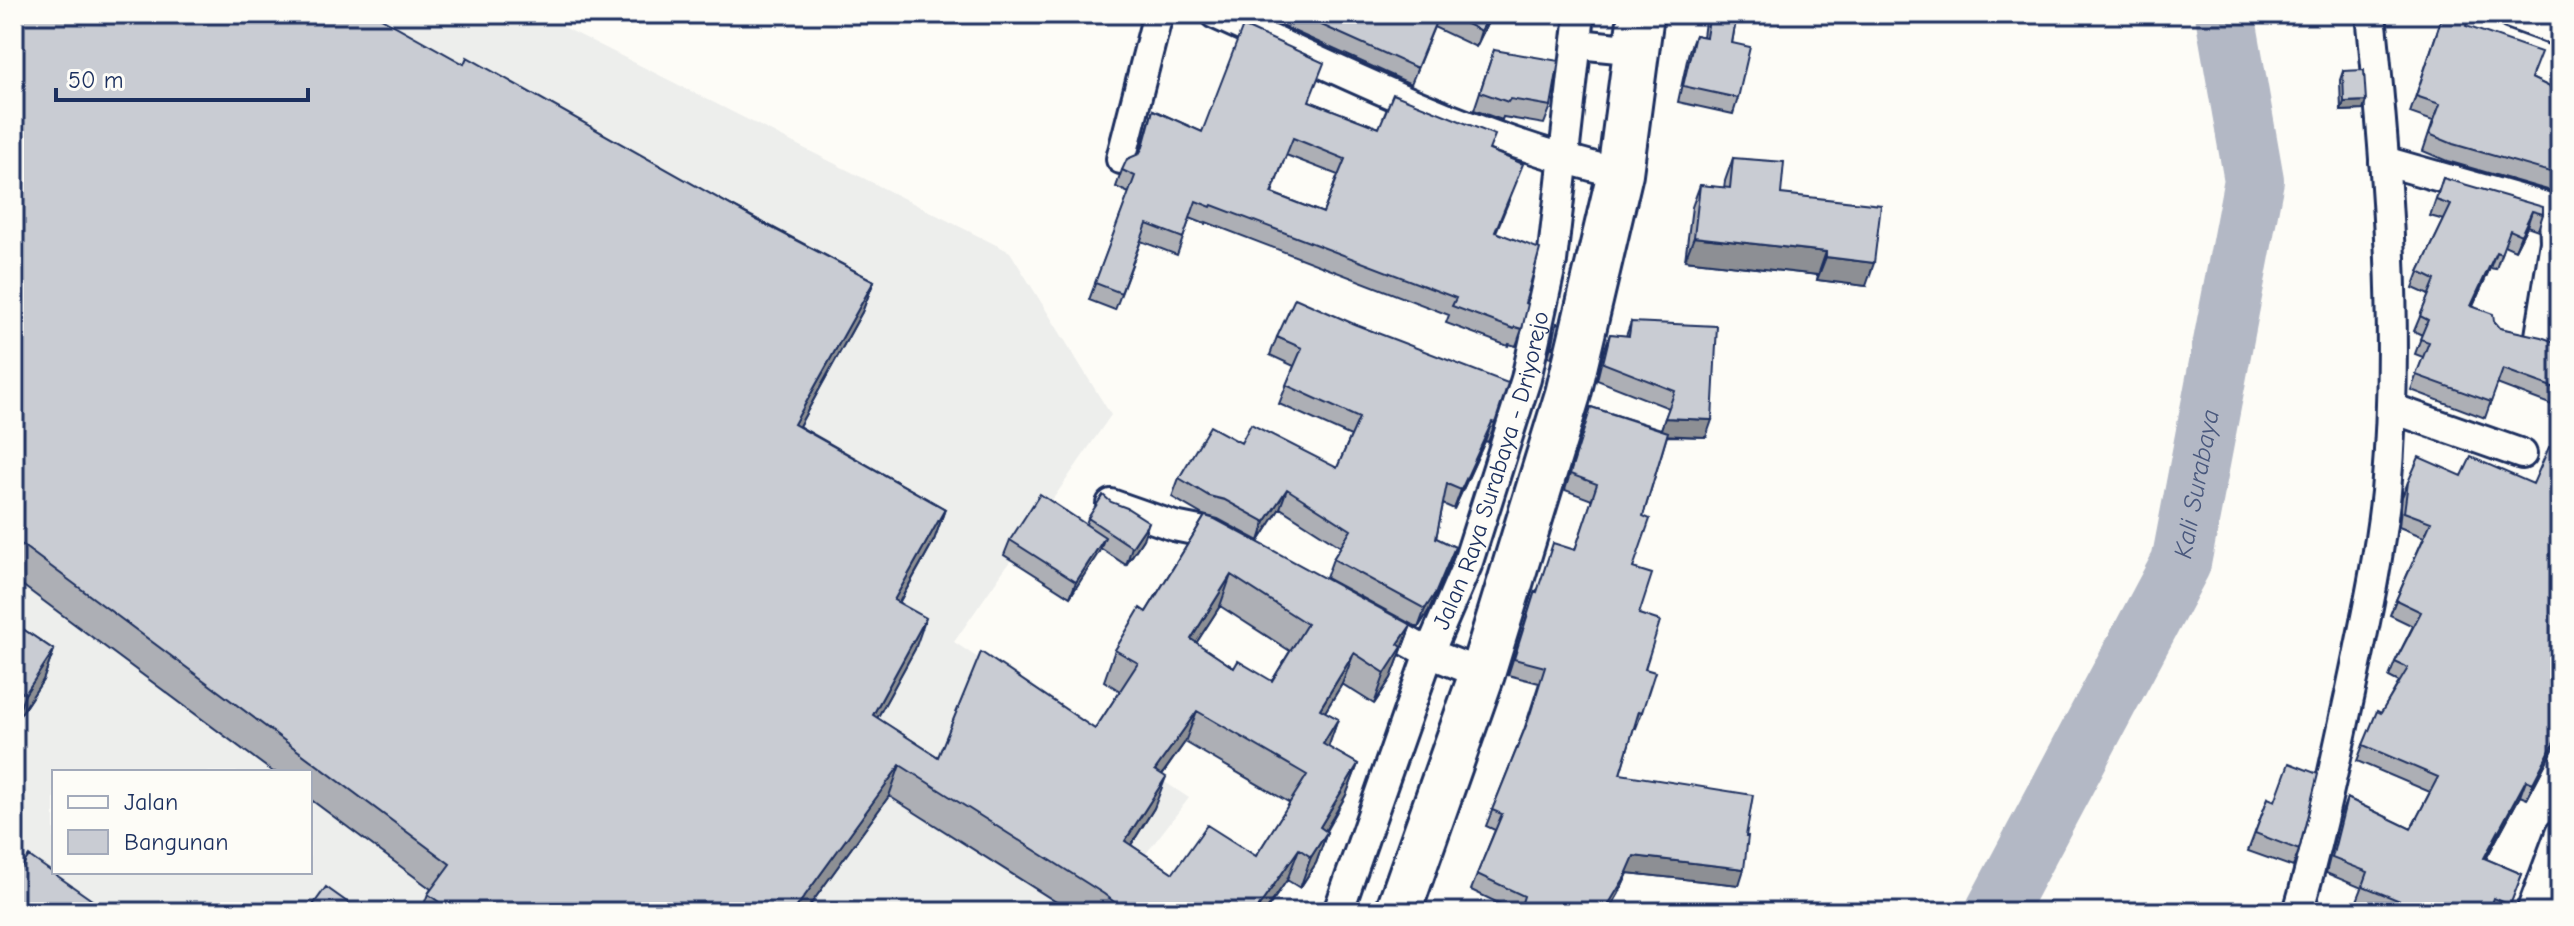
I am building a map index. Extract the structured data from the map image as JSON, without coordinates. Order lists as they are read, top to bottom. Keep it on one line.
{"streets":{"main road":["Jalan Raya Surabaya - Driyorejo"]},"water":["Kali Surabaya"],"legend":["Jalan","Bangunan"],"scale_bar":"50 m"}
